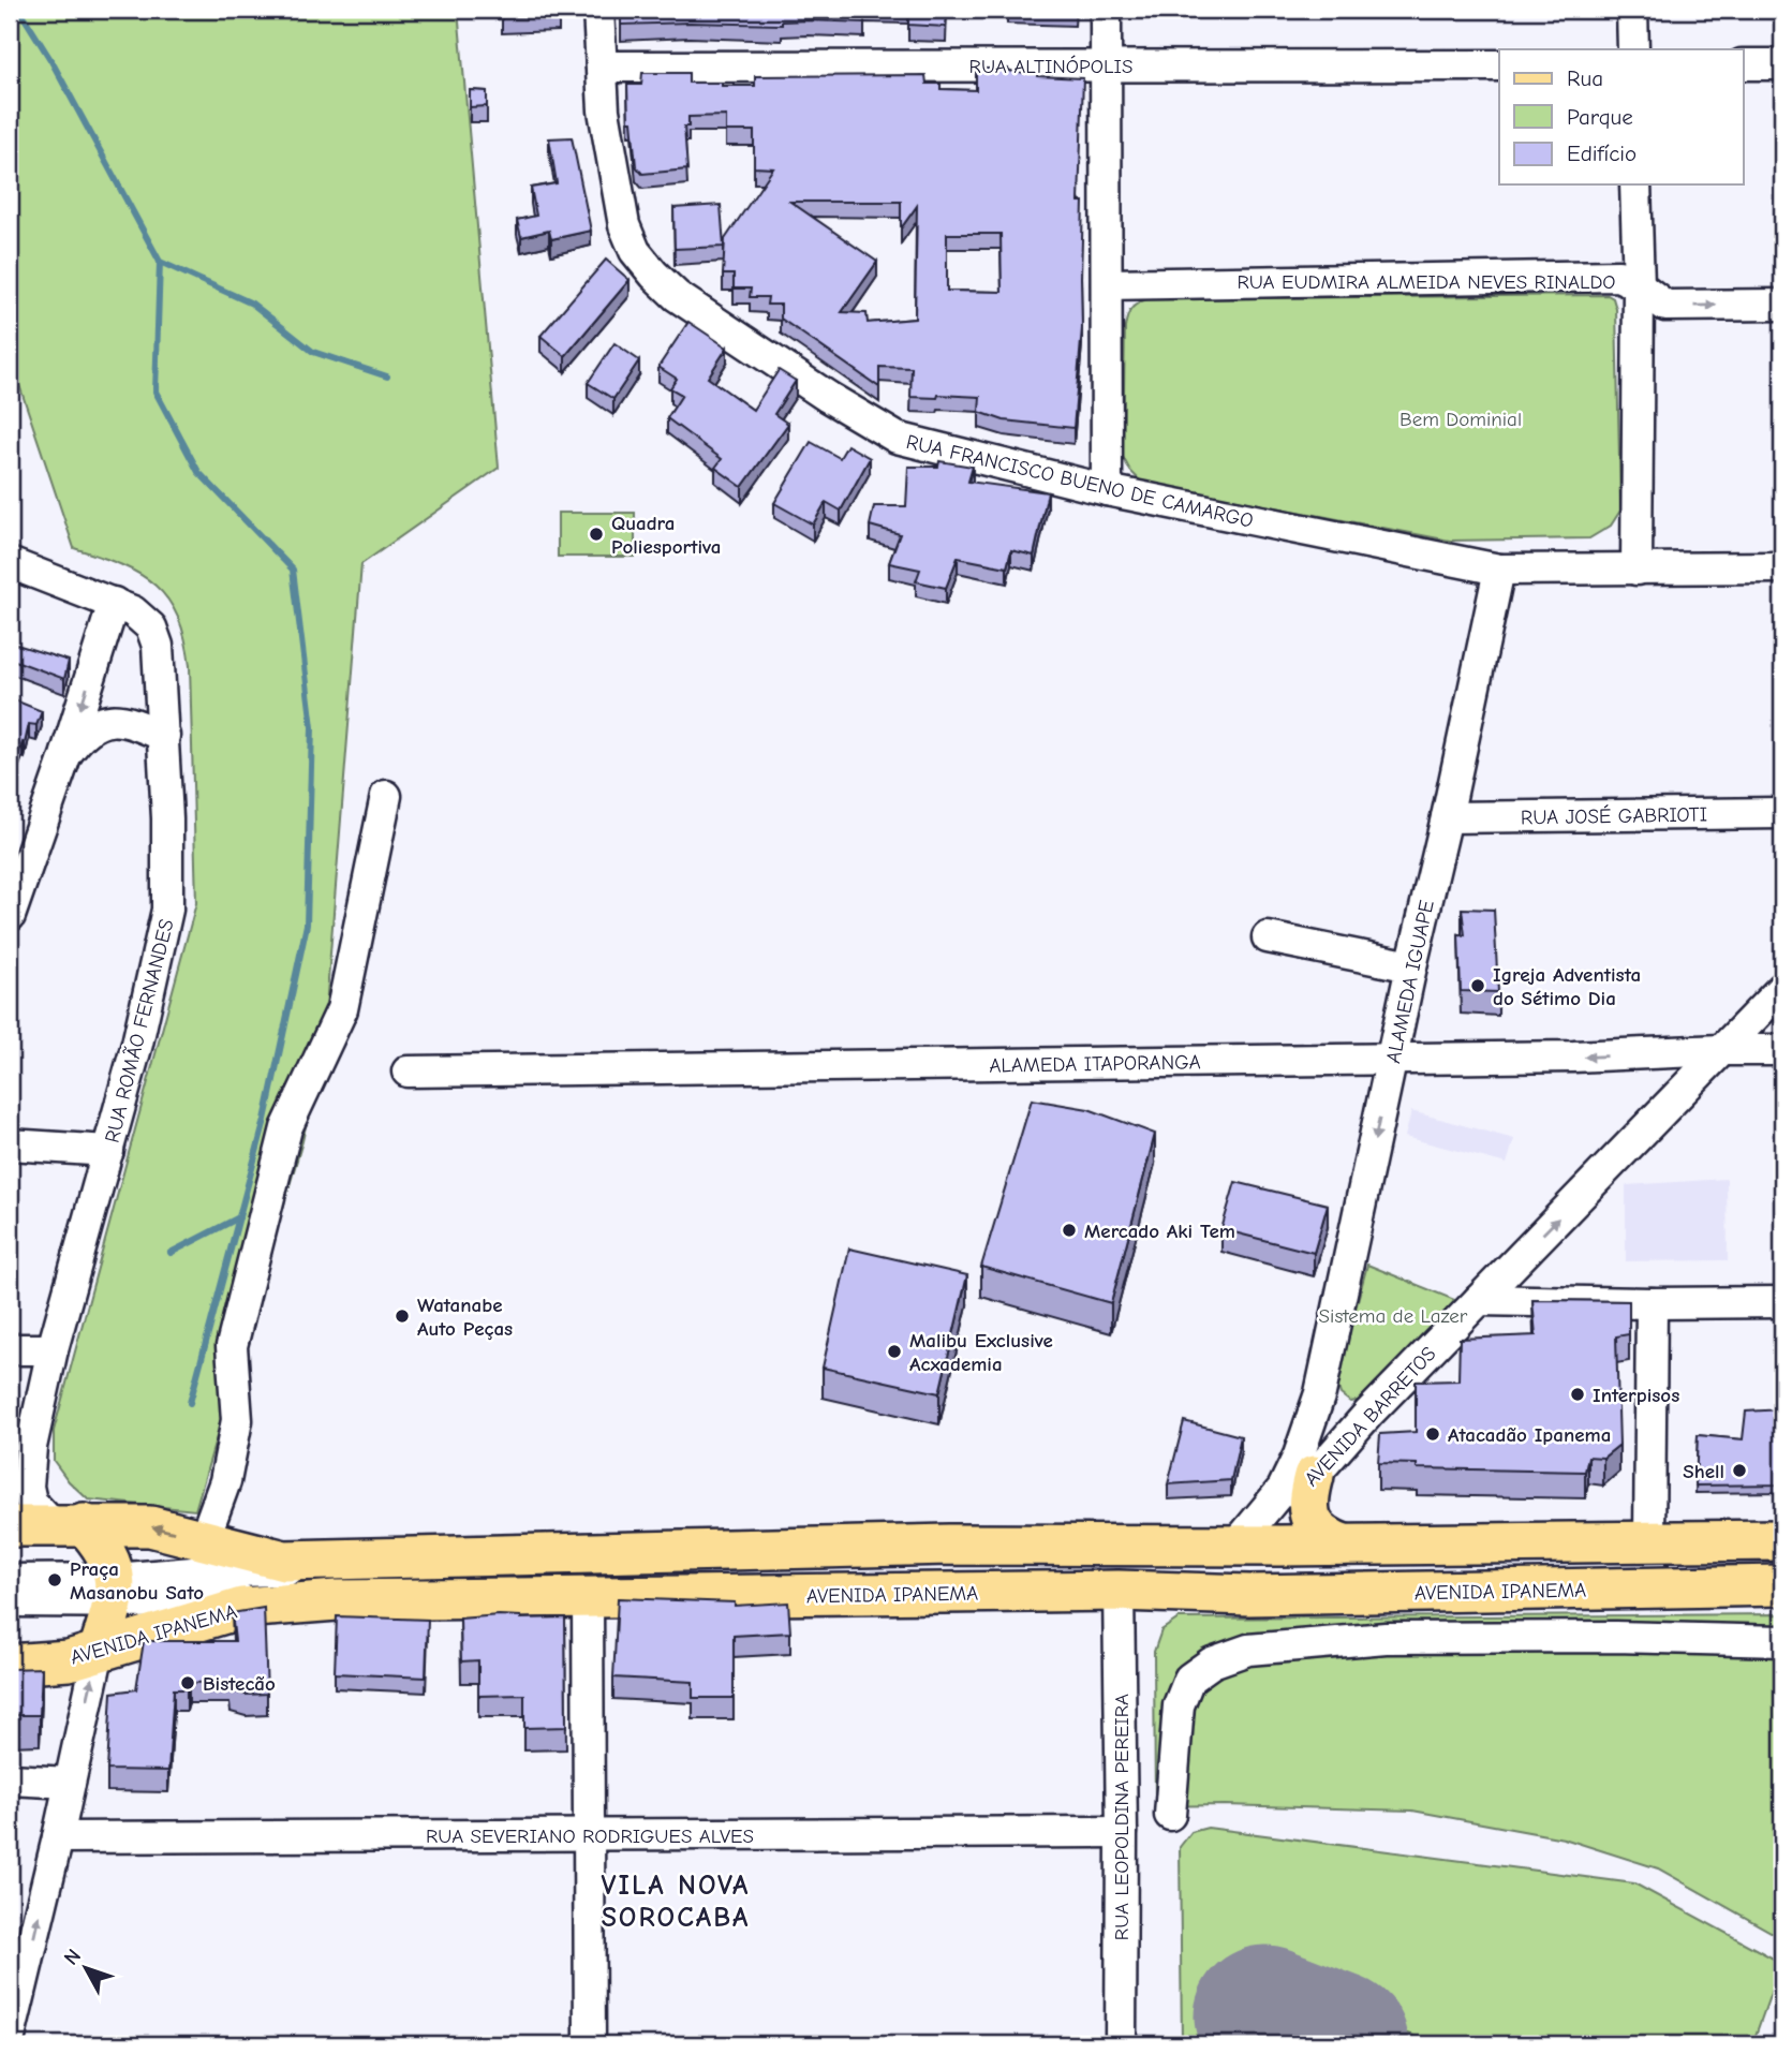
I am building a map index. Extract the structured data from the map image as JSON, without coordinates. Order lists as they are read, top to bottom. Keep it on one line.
{"streets":{"main road":["AVENIDA IPANEMA"],"street":["RUA ALTINÓPOLIS","RUA EUDMIRA ALMEIDA NEVES RINALDO","RUA FRANCISCO BUENO DE CAMARGO","RUA JOSÉ GABRIOTI","ALAMEDA IGUAPE","RUA ROMÃO FERNANDES","ALAMEDA ITAPORANGA","AVENIDA BARRETOS","RUA LEOPOLDINA PEREIRA","RUA SEVERIANO RODRIGUES ALVES"]},"crossings":[["RUA ALTINÓPOLIS","RUA FRANCISCO BUENO DE CAMARGO"],["RUA FRANCISCO BUENO DE CAMARGO","ALAMEDA IGUAPE"],["RUA JOSÉ GABRIOTI","ALAMEDA IGUAPE"],["ALAMEDA IGUAPE","ALAMEDA ITAPORANGA"],["ALAMEDA IGUAPE","AVENIDA BARRETOS"],["ALAMEDA ITAPORANGA","AVENIDA BARRETOS"],["AVENIDA IPANEMA","RUA LEOPOLDINA PEREIRA"],["RUA LEOPOLDINA PEREIRA","RUA SEVERIANO RODRIGUES ALVES"]],"districts":["VILA NOVA SOROCABA"],"parks":["Bem Dominial","Sistema de Lazer"],"places":["Quadra Poliesportiva","Igreja Adventista do Sétimo Dia","Mercado Aki Tem","Watanabe Auto Peças","Malibu Exclusive Acxademia","Interpisos","Atacadão Ipanema","Shell","Praça Masanobu Sato","Bistecão"],"legend":["Rua","Parque","Edifício"],"north":"top left"}
